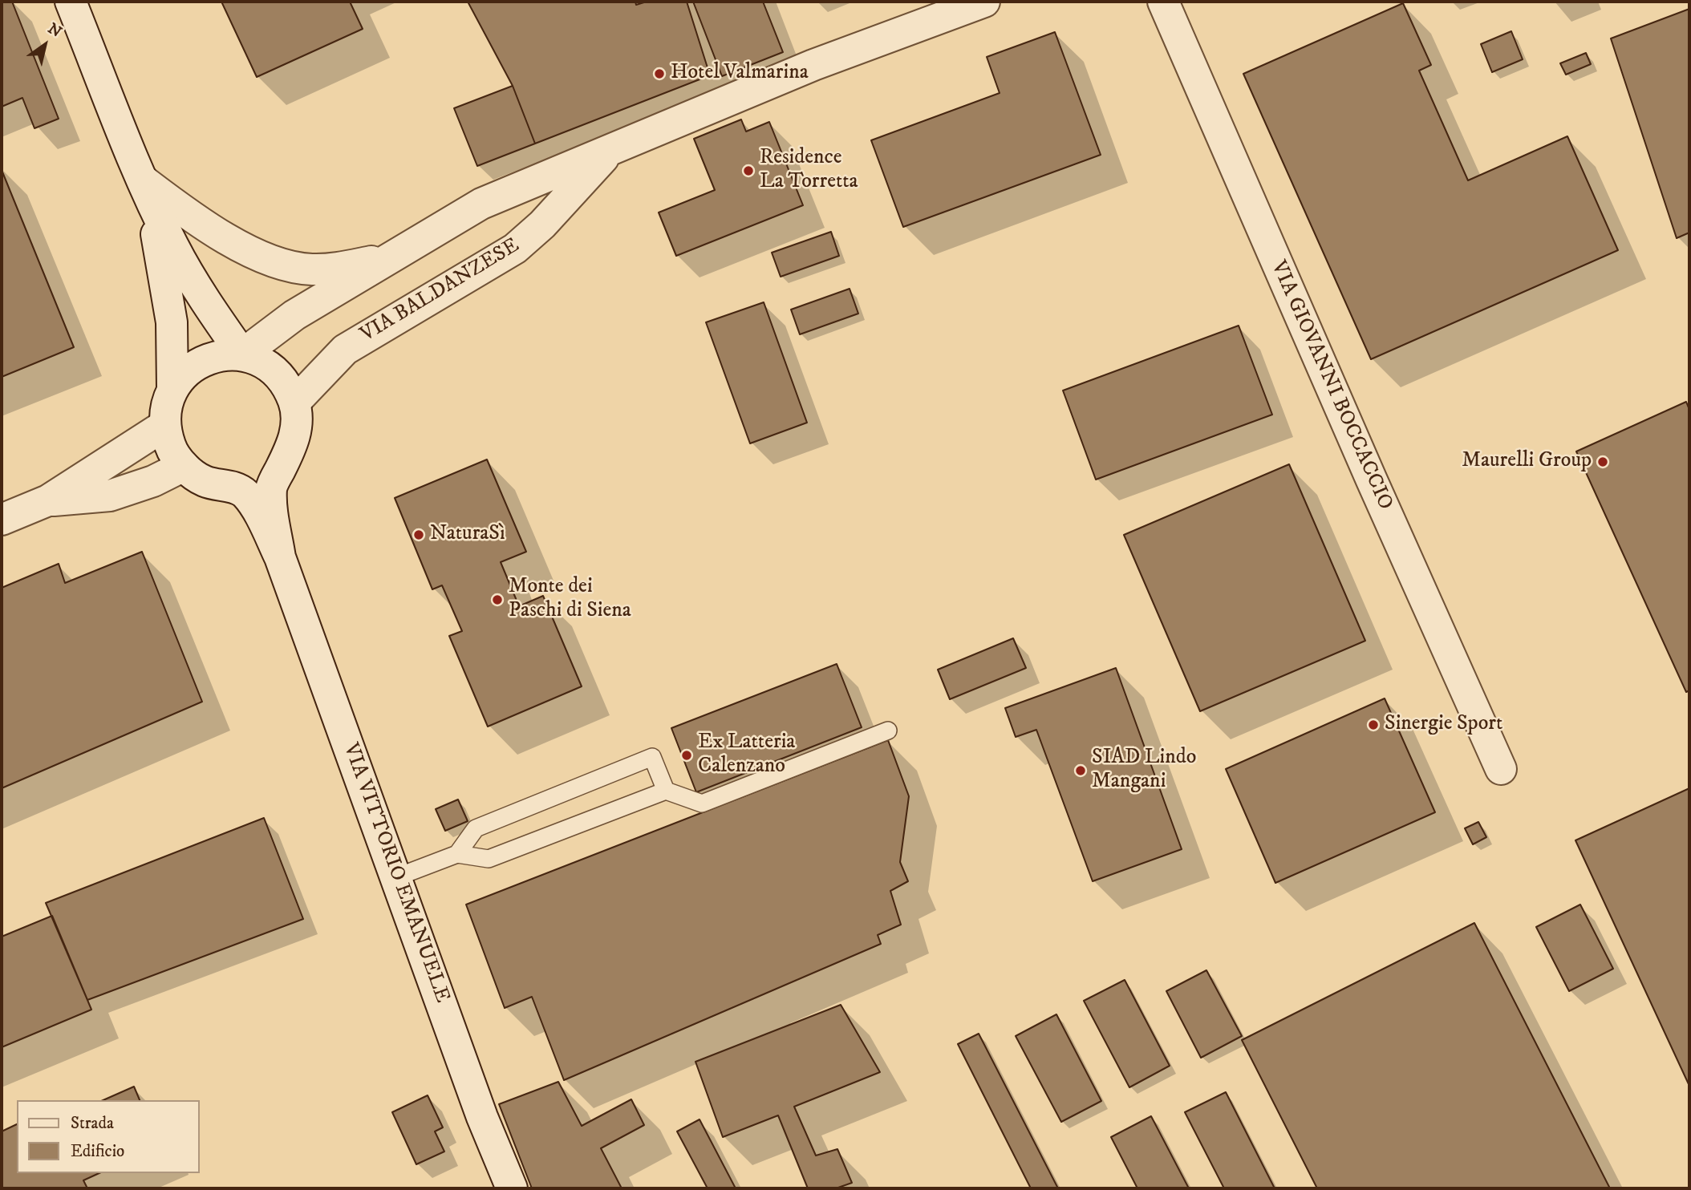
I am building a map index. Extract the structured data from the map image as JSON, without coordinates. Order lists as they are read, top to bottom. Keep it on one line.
{"streets":{"street":["VIA BALDANZESE","VIA GIOVANNI BOCCACCIO","VIA VITTORIO EMANUELE"]},"crossings":[["VIA BALDANZESE","VIA VITTORIO EMANUELE"]],"places":["Hotel Valmarina","Residence La Torretta","Maurelli Group","NaturaSì","Monte dei Paschi di Siena","Sinergie Sport","Ex Latteria Calenzano","SIAD Lindo Mangani"],"legend":["Strada","Edificio"],"north":"top right"}
